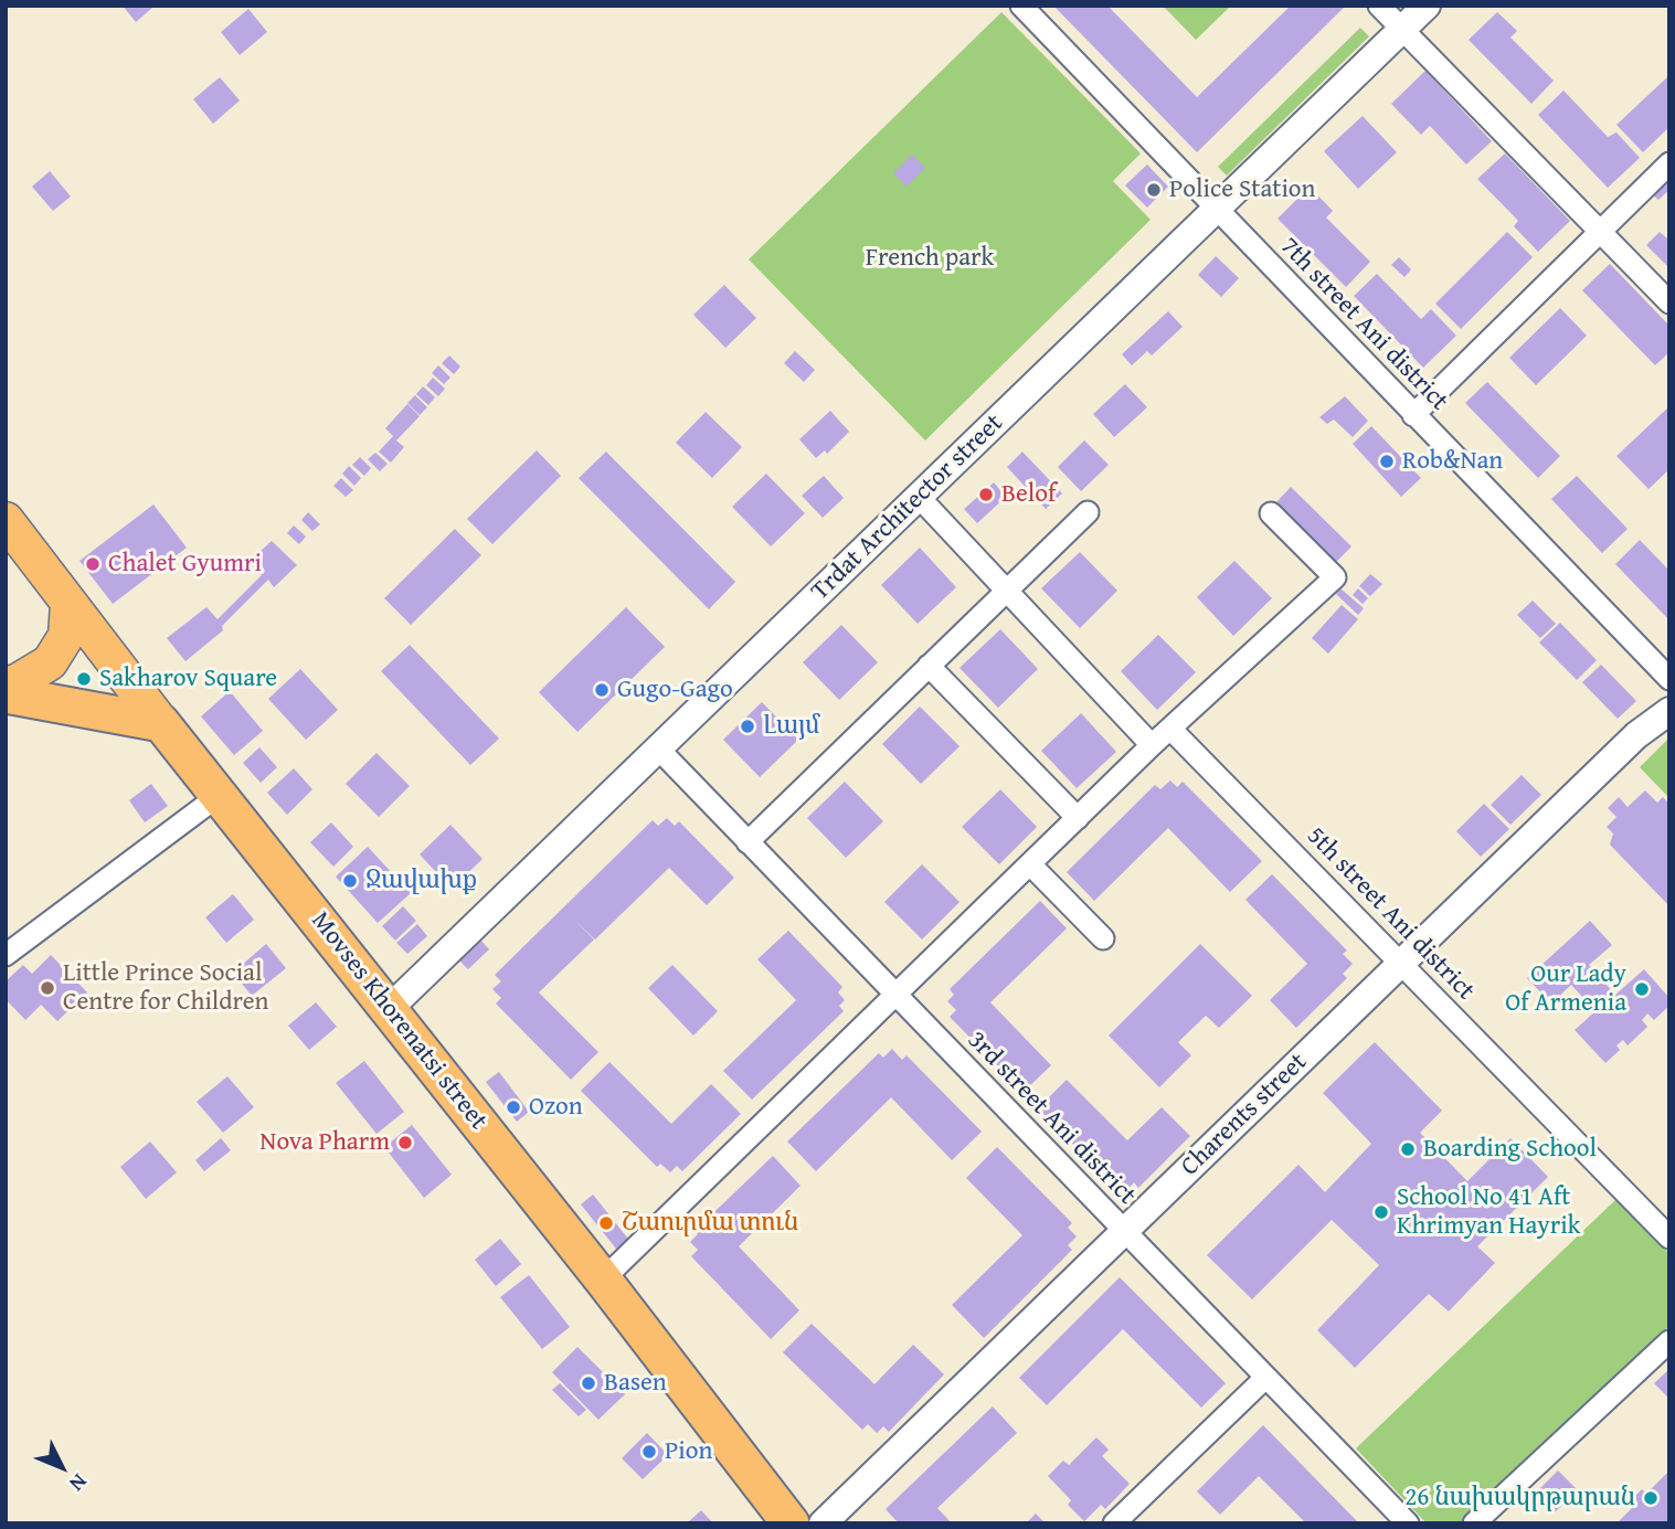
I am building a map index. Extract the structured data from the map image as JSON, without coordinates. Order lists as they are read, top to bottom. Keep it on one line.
{"streets":{"highway":["Movses Khorenatsi street"],"street":["7th street Ani district","Trdat Architector street","5th street Ani district","Charents street","3rd street Ani district"]},"crossings":[["7th street Ani district","Trdat Architector street"],["Trdat Architector street","Movses Khorenatsi street"],["Trdat Architector street","3rd street Ani district"],["5th street Ani district","Charents street"],["Charents street","3rd street Ani district"]],"parks":["French park"],"places":["Police Station","Rob&Nan","Belof","Chalet Gyumri","Sakharov Square","Gugo-Gago","Լայմ","Ջավախք","Little Prince Social Centre for Children","Our Lady Of Armenia","Ozon","Nova Pharm","Boarding School","School No 41 Aft Khrimyan Hayrik","Շաուրմա տուն","Basen","Pion","26 նախակրթարան"],"north":"bottom right"}
